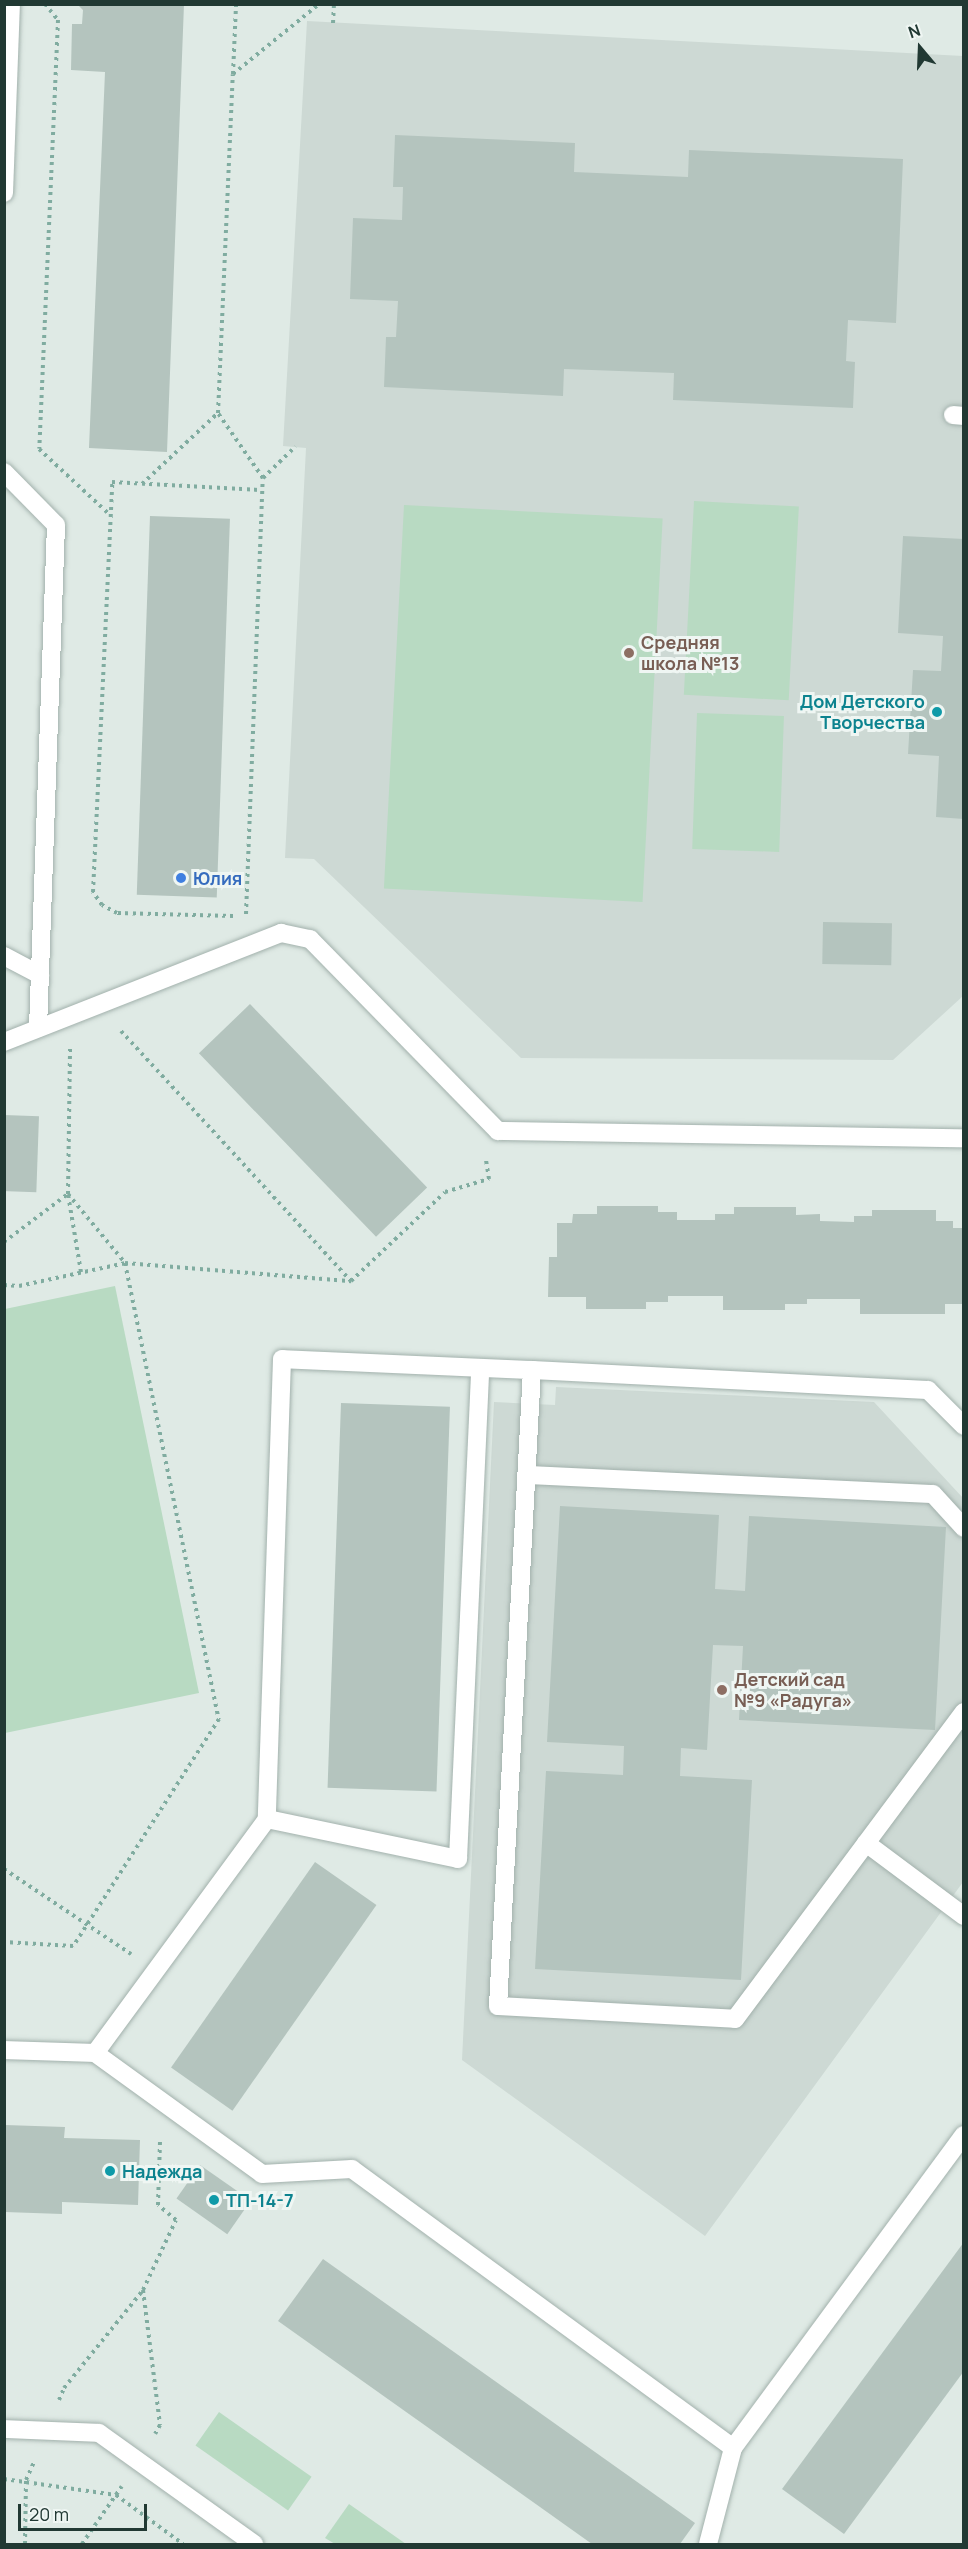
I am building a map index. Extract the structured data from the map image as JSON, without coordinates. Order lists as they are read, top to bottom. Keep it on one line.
{"places":["Средняя школа №13","Дом Детского Творчества","Юлия","Детский сад №9 «Радуга»","Надежда","ТП-14-7"],"scale_bar":"20 m","north":"top"}
